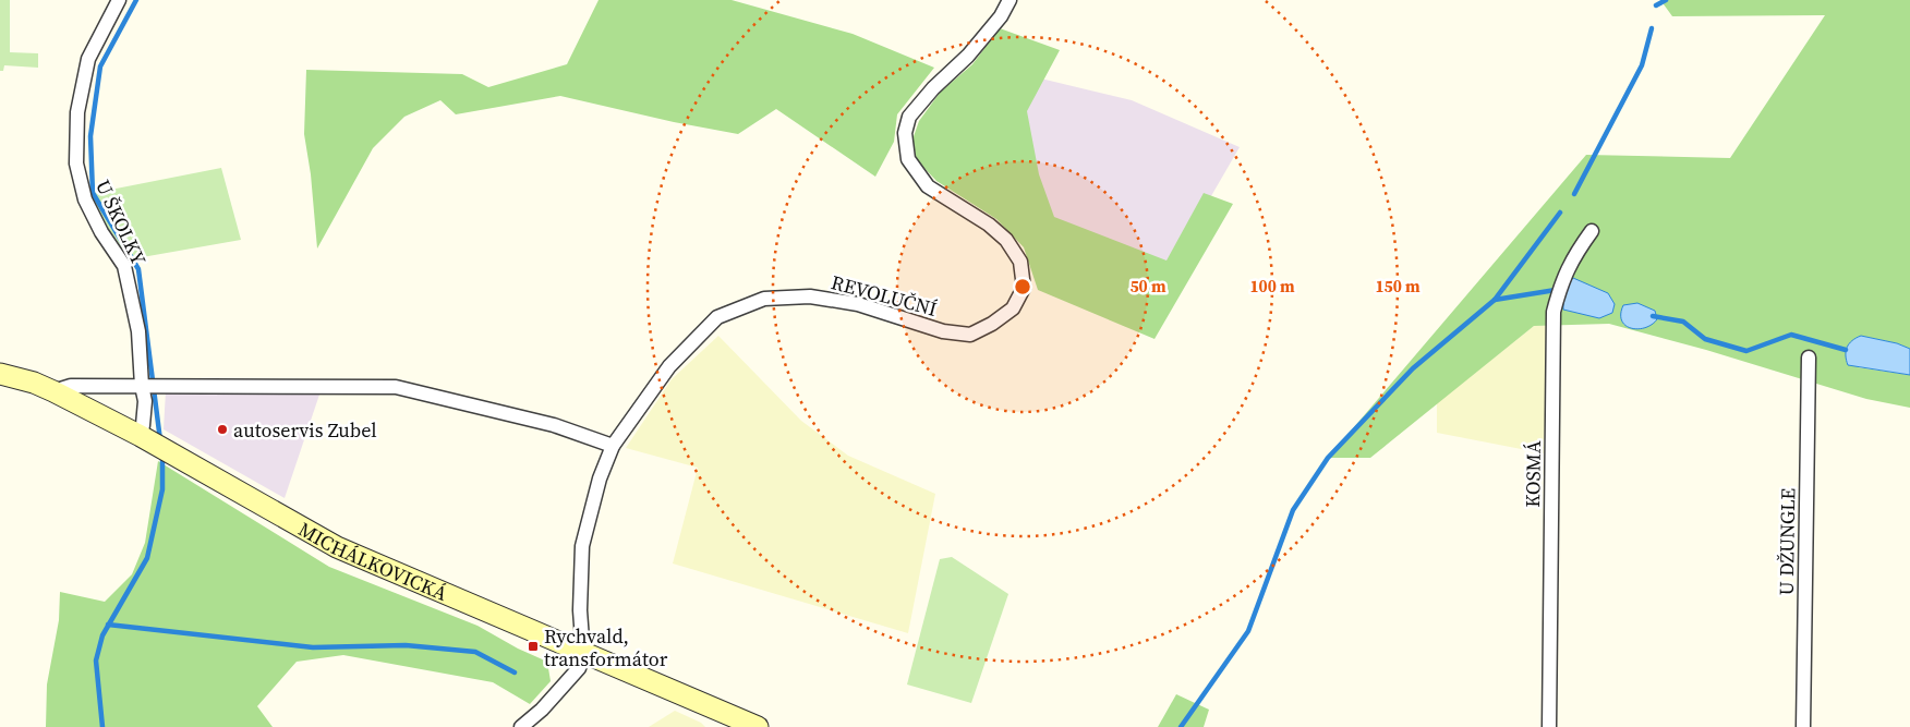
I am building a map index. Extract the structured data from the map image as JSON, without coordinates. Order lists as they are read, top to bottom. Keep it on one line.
{"streets":{"street":["U ŠKOLKY","REVOLUČNÍ","KOSMÁ","U DŽUNGLE","MICHÁLKOVICKÁ"]},"crossings":[["U ŠKOLKY","MICHÁLKOVICKÁ"],["REVOLUČNÍ","MICHÁLKOVICKÁ"]],"places":{"other":["autoservis Zubel"],"transit":["Rychvald, transformátor"]},"rings":["50 m","100 m","150 m"]}
